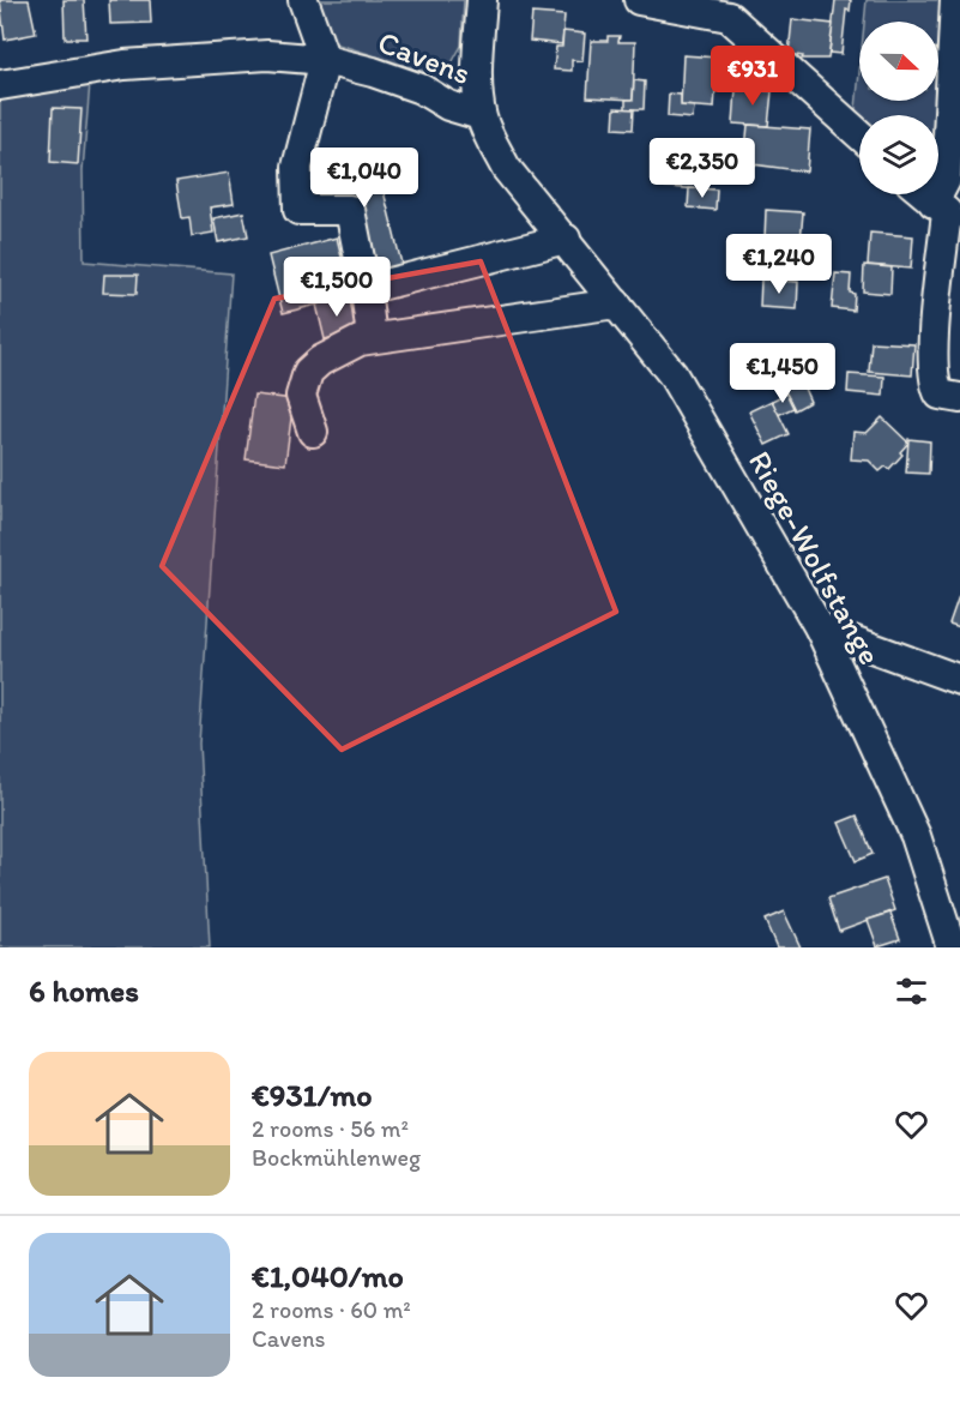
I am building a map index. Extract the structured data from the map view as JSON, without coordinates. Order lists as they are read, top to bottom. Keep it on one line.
{"streets":{"street":["Cavens","Riege-Wolfstange"]},"crossings":[["Cavens","Riege-Wolfstange"]],"north":"right","page":{"price":["€931","€2,350","€1,040","€1,240","€1,500","€1,450"],"heading":"6 homes","list":[{"name":"€931/mo","note":"2 rooms · 56 m² · Bockmühlenweg"},{"name":"€1,040/mo","note":"2 rooms · 60 m² · Cavens"}]}}
